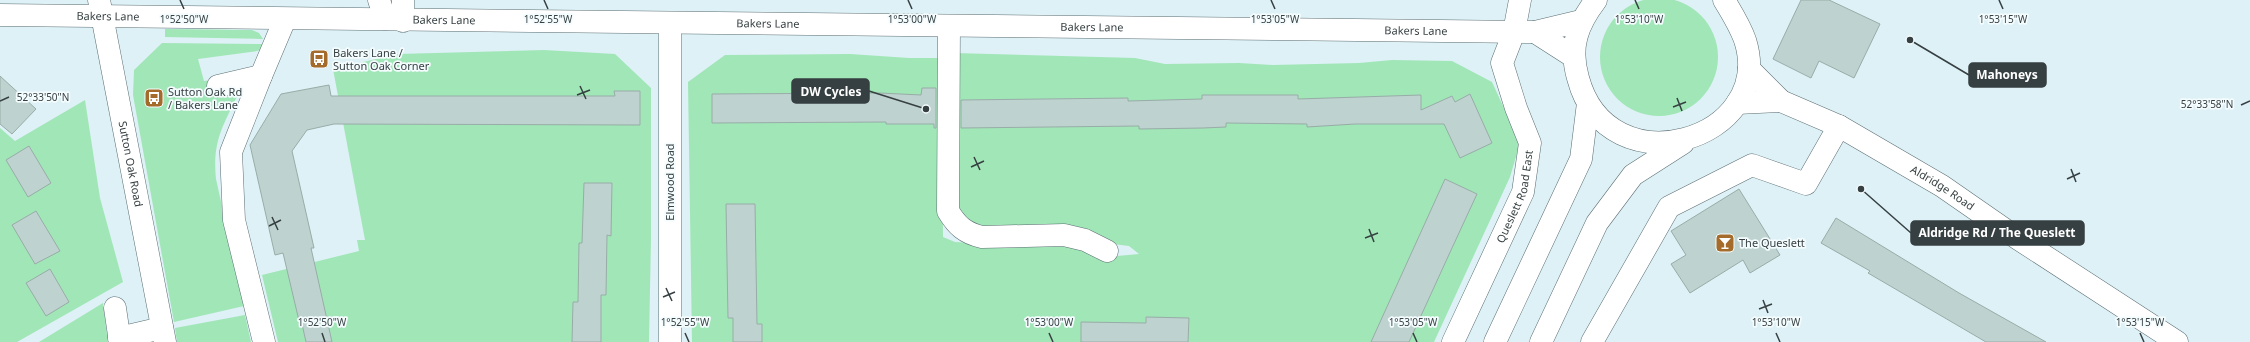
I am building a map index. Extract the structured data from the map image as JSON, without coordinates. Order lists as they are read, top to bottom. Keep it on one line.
{"streets":{"main road":["Bakers Lane","Sutton Oak Road","Elmwood Road","Aldridge Road","Queslett Road East"]},"crossings":[["Bakers Lane","Sutton Oak Road"],["Bakers Lane","Elmwood Road"],["Bakers Lane","Queslett Road East"]],"places":{"other":["Mahoneys","DW Cycles","Aldridge Rd / The Queslett"],"bus stop":["Bakers Lane / Sutton Oak Corner","Sutton Oak Rd / Bakers Lane"],"bar":["The Queslett"]},"coordinates":["1°52'50\"W","1°52'55\"W","1°53'00\"W","1°53'05\"W","1°53'10\"W","1°53'15\"W","52°33'50\"N","52°33'58\"N"]}
